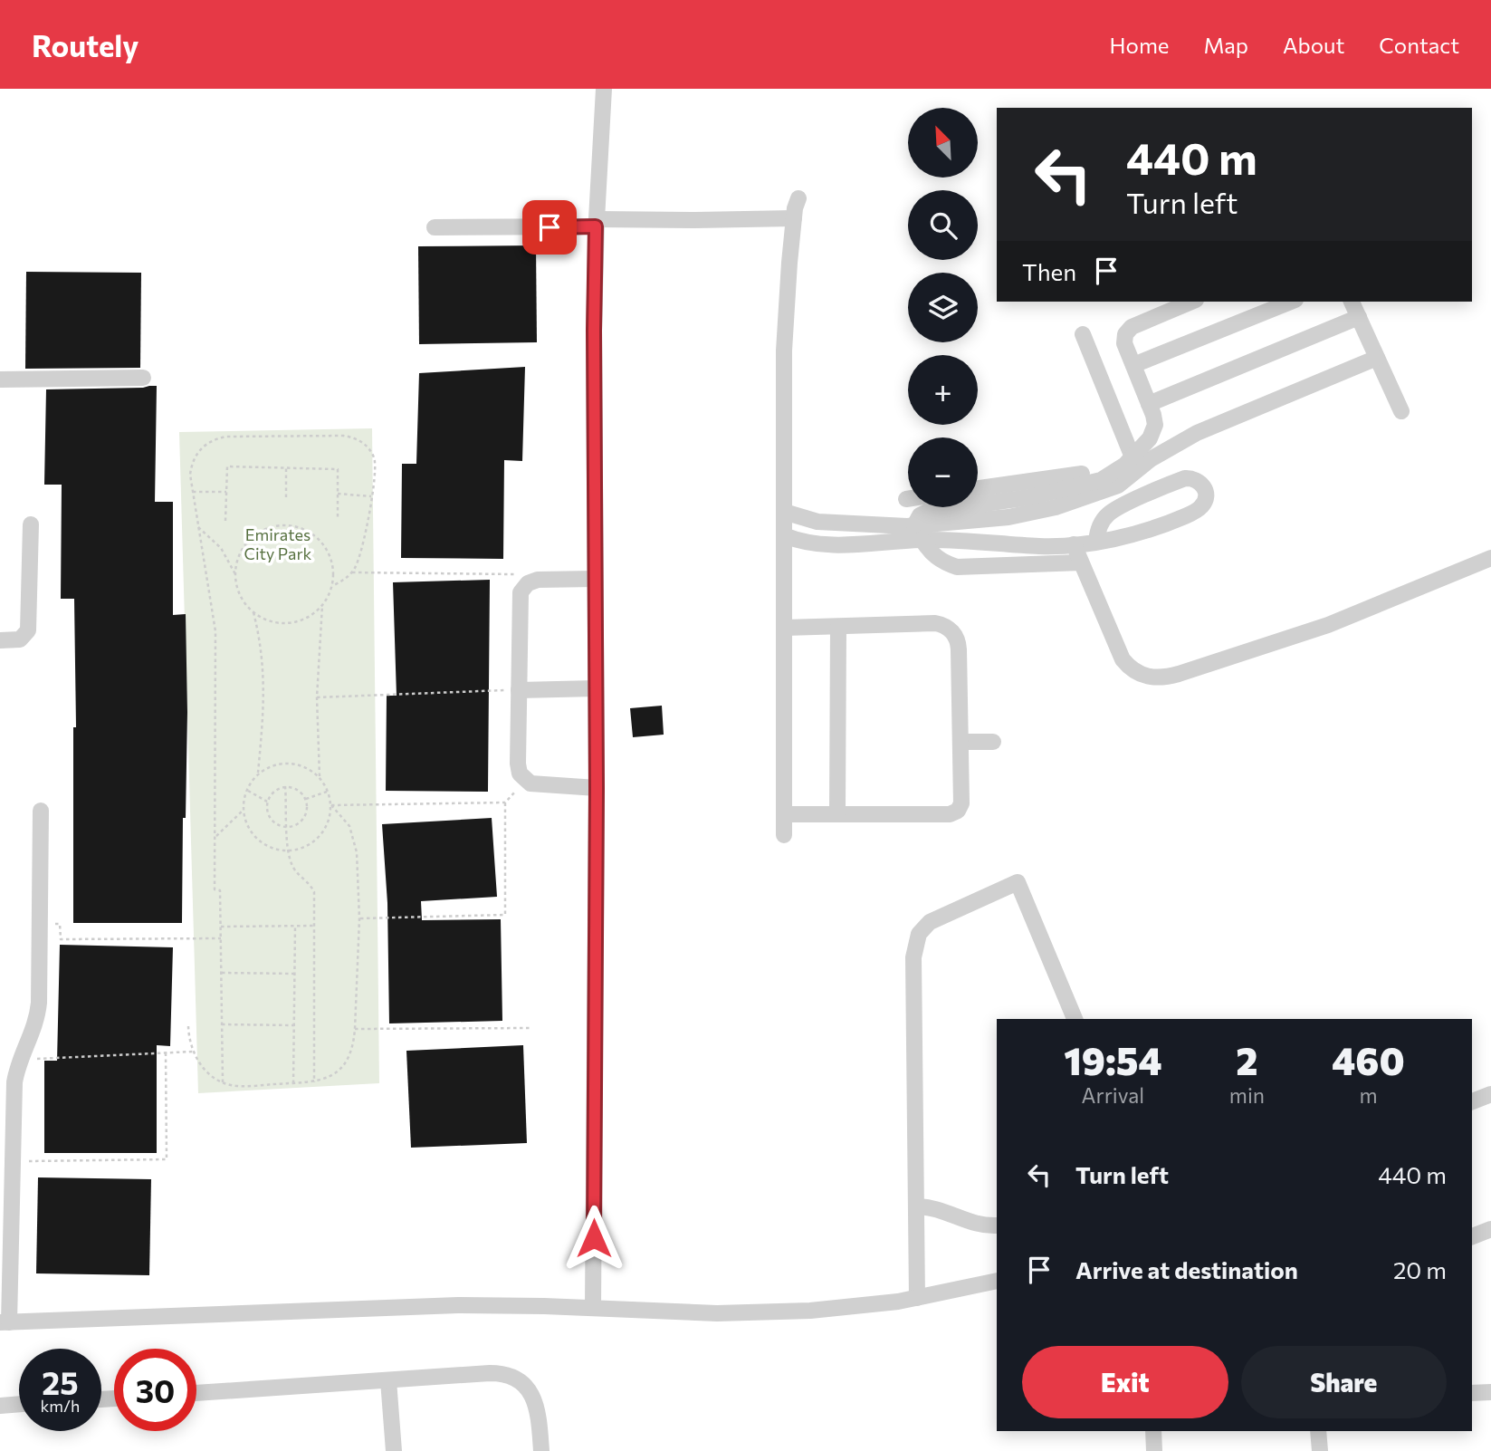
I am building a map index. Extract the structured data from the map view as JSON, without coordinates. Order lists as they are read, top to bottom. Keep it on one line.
{"parks":["Emirates City Park"],"north":"top left","page":{"header":"Routely","nav":["Home","Map","About","Contact"],"map_buttons":["+","−"],"turn":["440 m","Turn left"],"then":"Then","eta":["19:54","Arrival","2","min","460","m"],"list":[{"name":"Turn left","value":"440 m"},{"name":"Arrive at destination","value":"20 m"}],"buttons":["Exit","Share"],"speed":"25 km/h","limit":"30"}}
